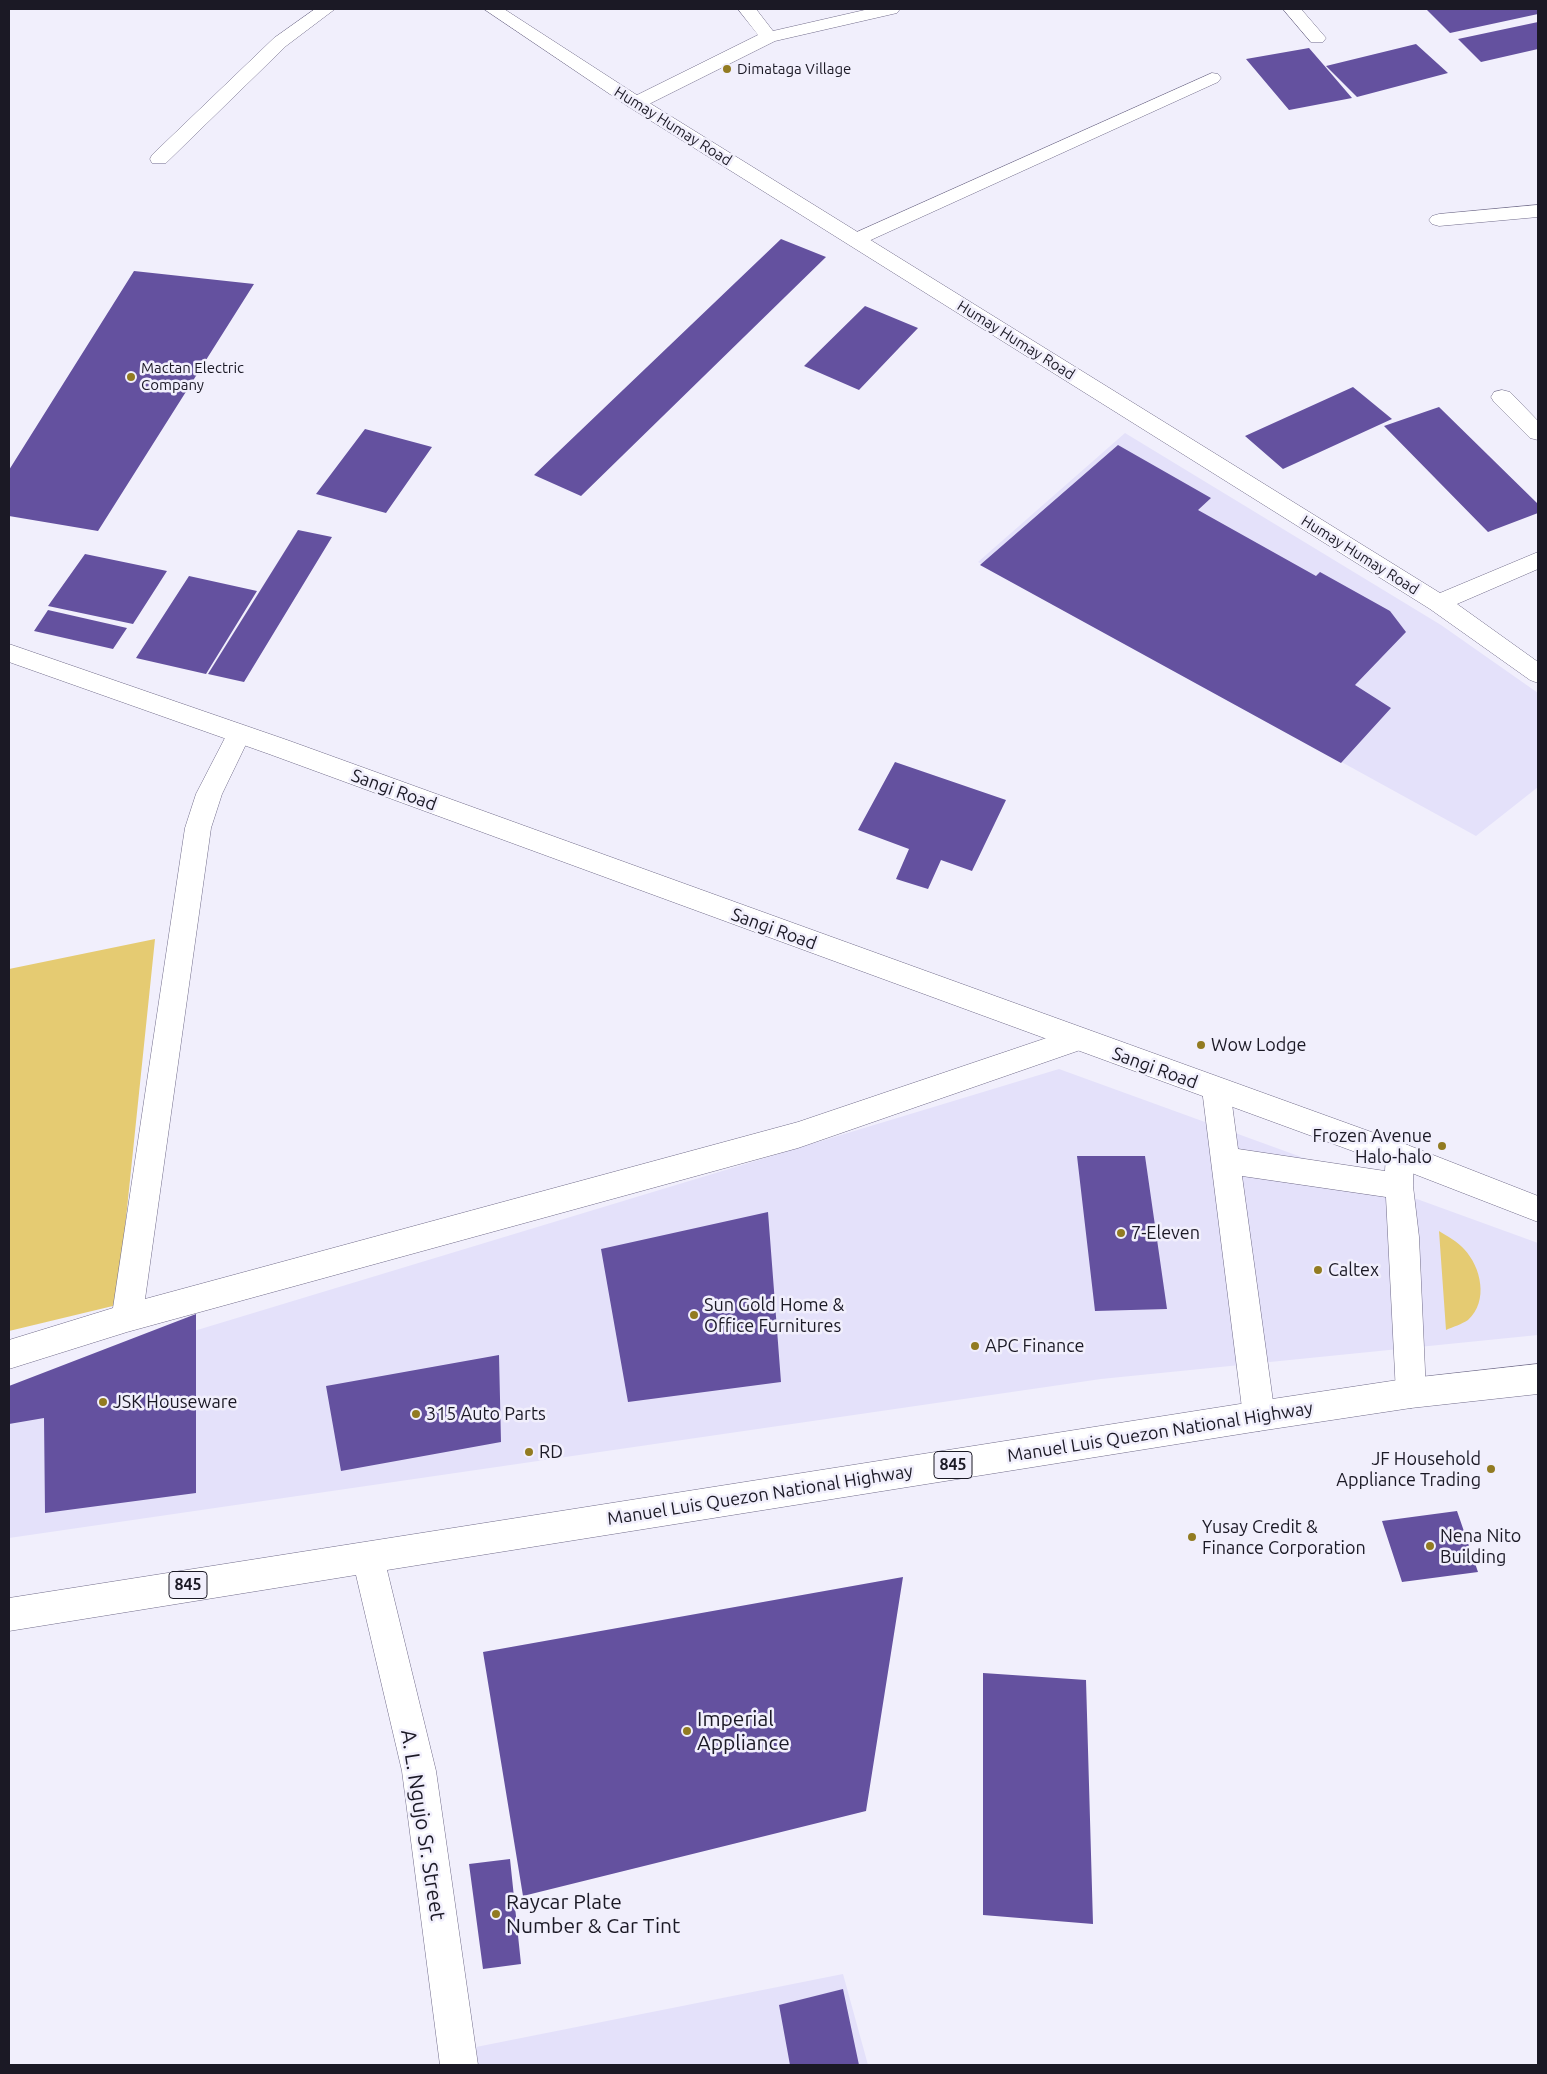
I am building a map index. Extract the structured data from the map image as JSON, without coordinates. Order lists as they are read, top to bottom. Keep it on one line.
{"streets":{"street":["Humay Humay Road","Sangi Road","Manuel Luis Quezon National Highway","845","A. L. Ngujo Sr. Street"]},"crossings":[["Manuel Luis Quezon National Highway","845"],["Manuel Luis Quezon National Highway","A. L. Ngujo Sr. Street"],["845","A. L. Ngujo Sr. Street"]],"places":["Dimataga Village","Mactan Electric Company","Wow Lodge","Frozen Avenue Halo-halo","7-Eleven","Caltex","Sun Gold Home & Office Furnitures","APC Finance","JSK Houseware","315 Auto Parts","RD","JF Household Appliance Trading","Yusay Credit & Finance Corporation","Nena Nito Building","Imperial Appliance","Raycar Plate Number & Car Tint"]}
